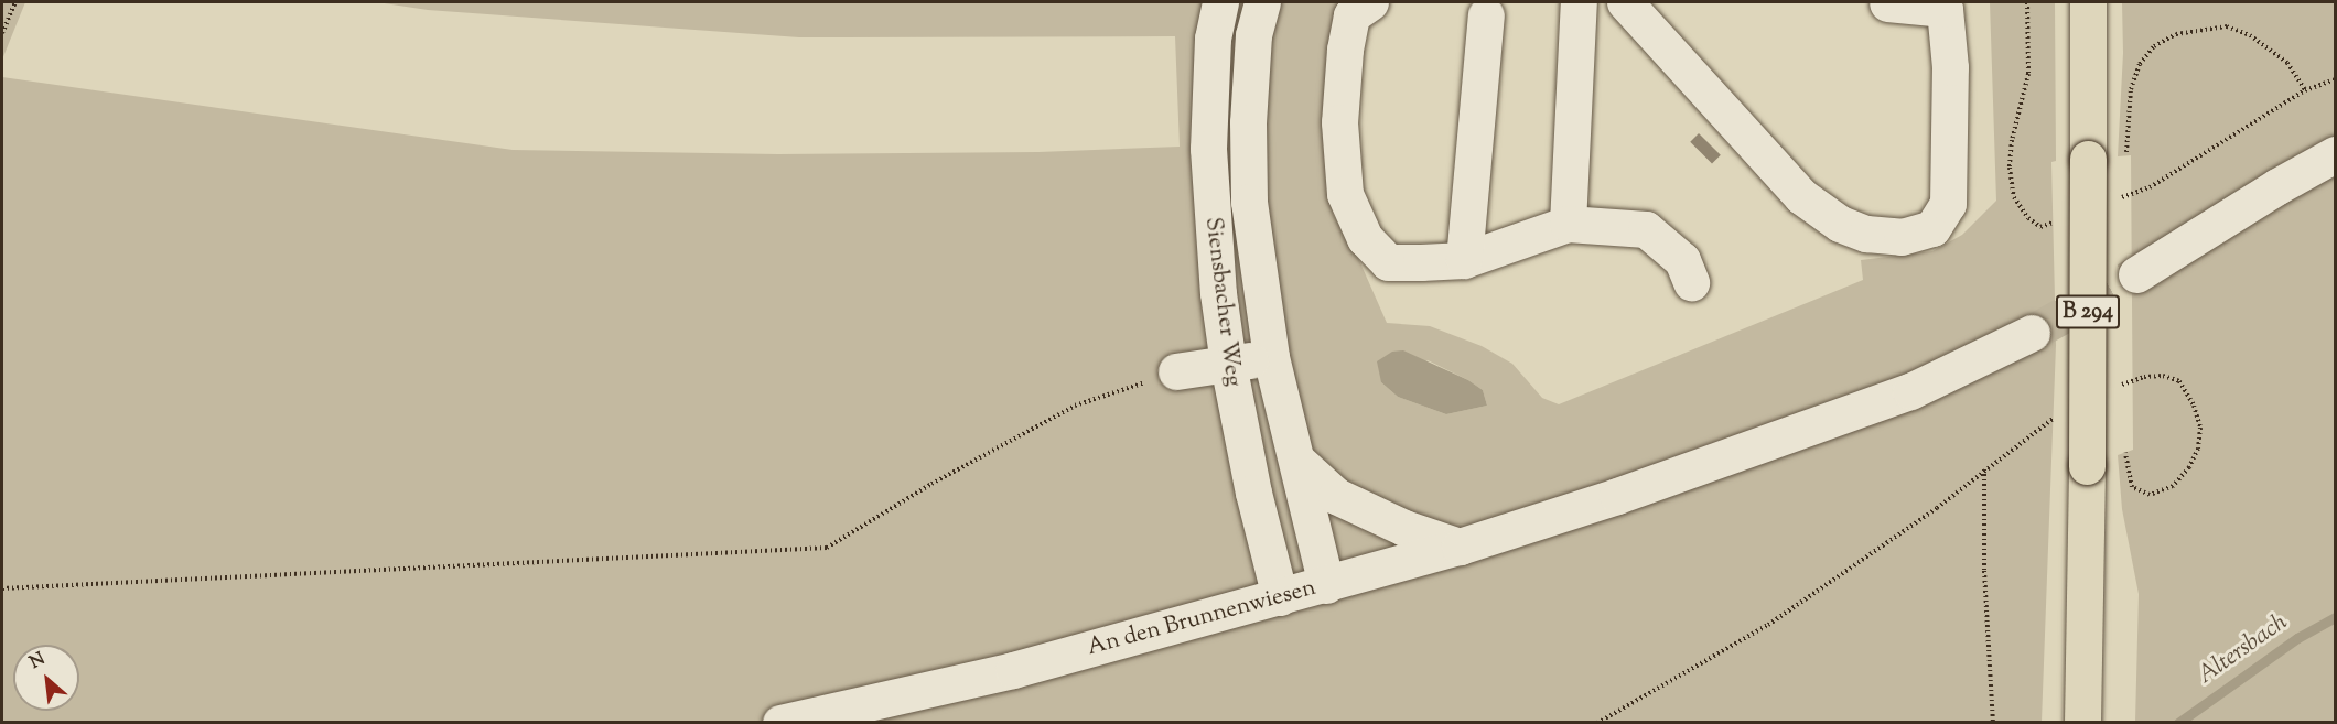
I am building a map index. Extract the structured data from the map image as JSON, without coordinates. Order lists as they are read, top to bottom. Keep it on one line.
{"streets":{"highway":["B 294"],"street":["Siensbacher Weg","An den Brunnenwiesen"]},"crossings":[["Siensbacher Weg","An den Brunnenwiesen"]],"water":["Altersbach"],"north":"top left"}
